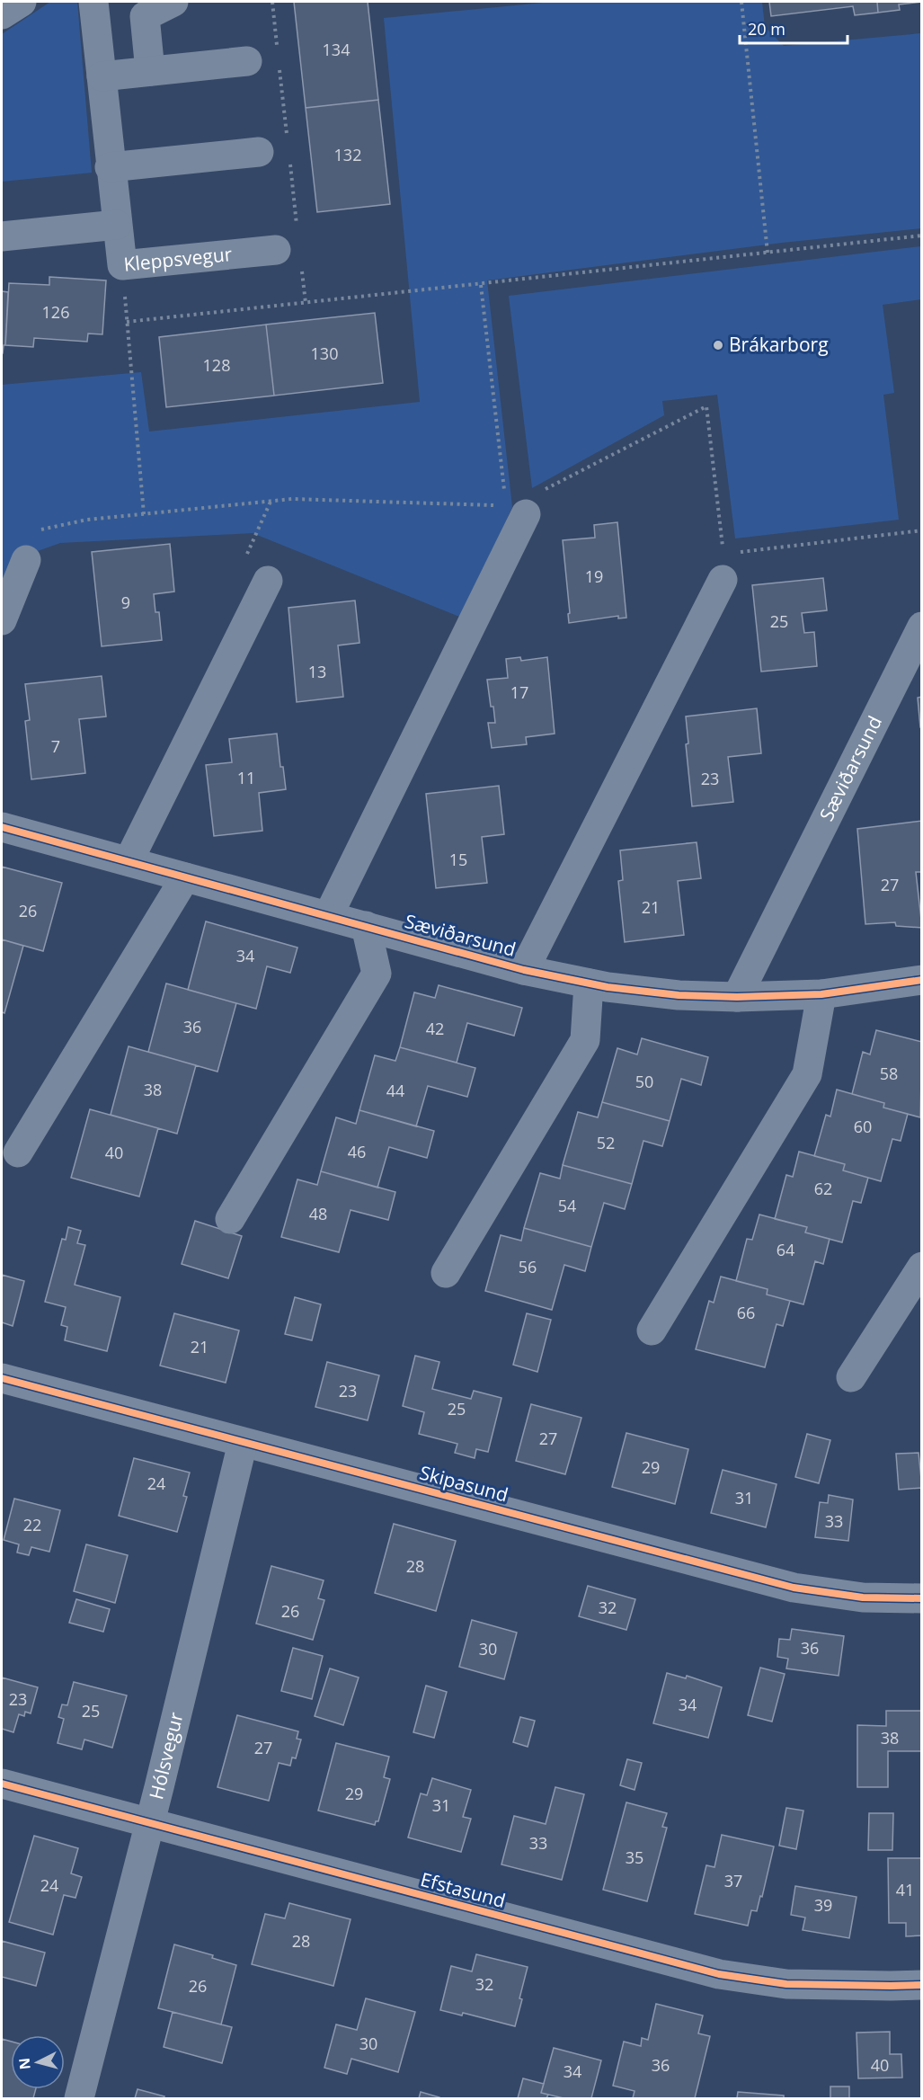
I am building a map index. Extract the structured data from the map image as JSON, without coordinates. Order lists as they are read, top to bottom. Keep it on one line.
{"streets":{"street":["Kleppsvegur","Sæviðarsund","Skipasund","Hólsvegur","Efstasund"]},"crossings":[["Skipasund","Hólsvegur"],["Hólsvegur","Efstasund"]],"places":["Brákarborg"],"house_numbers":["134","132","126","130","128","19","9","25","13","17","7","11","23","15","27","21","26","34","36","42","58","50","38","44","60","52","46","40","62","54","48","64","56","66","21","23","25","27","29","24","31","33","22","28","32","26","36","30","23","34","25","38","27","29","31","33","35","37","24","41","39","28","32","26","30","36","40","34"],"scale_bar":"20 m","north":"left"}
